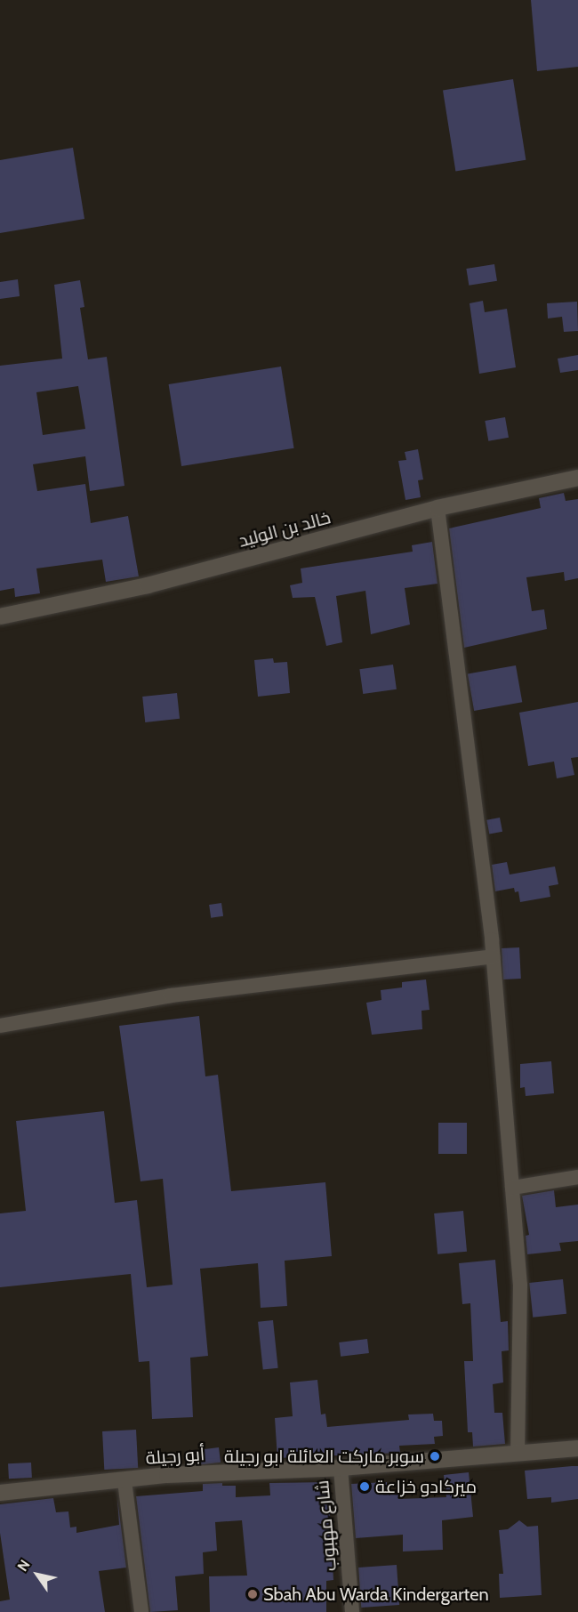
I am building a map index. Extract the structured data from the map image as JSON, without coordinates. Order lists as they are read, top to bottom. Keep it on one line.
{"streets":{"main road":["خالد بن الوليد","أبو رجيلة"],"street":["شارع مهبوب"]},"crossings":[["أبو رجيلة","شارع مهبوب"]],"places":["سوبر ماركت العائلة ابو رجيلة","ميركادو خزاعة","Sbah Abu Warda Kindergarten"],"north":"top left"}
